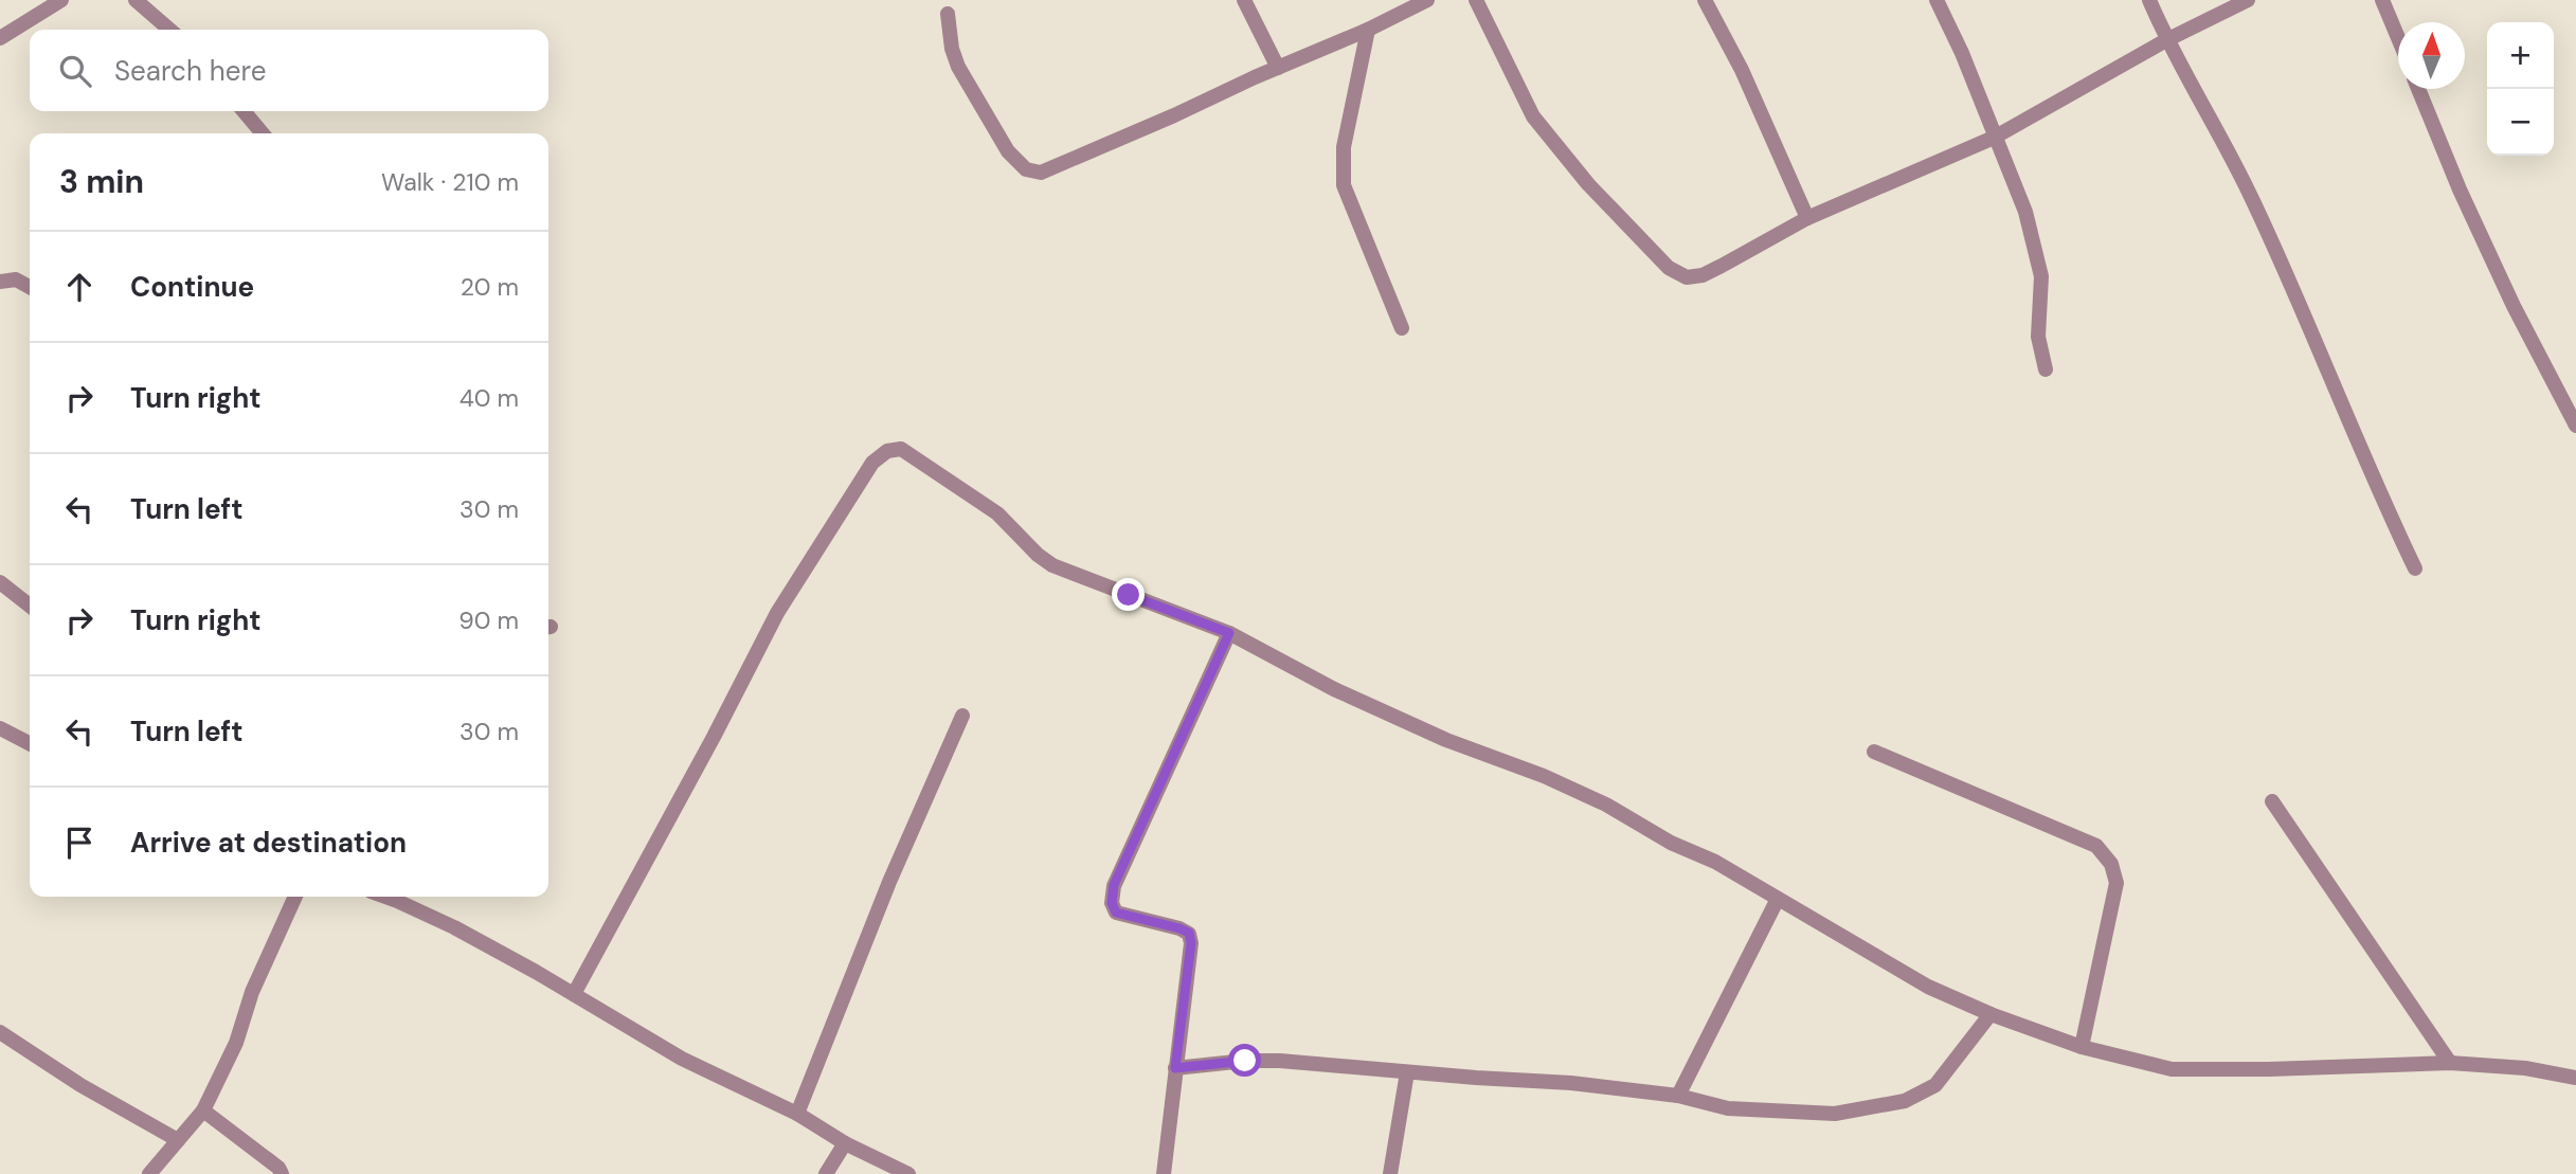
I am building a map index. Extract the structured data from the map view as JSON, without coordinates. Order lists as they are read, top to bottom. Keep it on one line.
{"north":"top","page":{"map_buttons":["+","−"],"search":"Search here","heading":["3 min","Walk · 210 m"],"list":[["Continue","20 m"],["Turn right","40 m"],["Turn left","30 m"],["Turn right","90 m"],["Turn left","30 m"],"Arrive at destination"]}}
